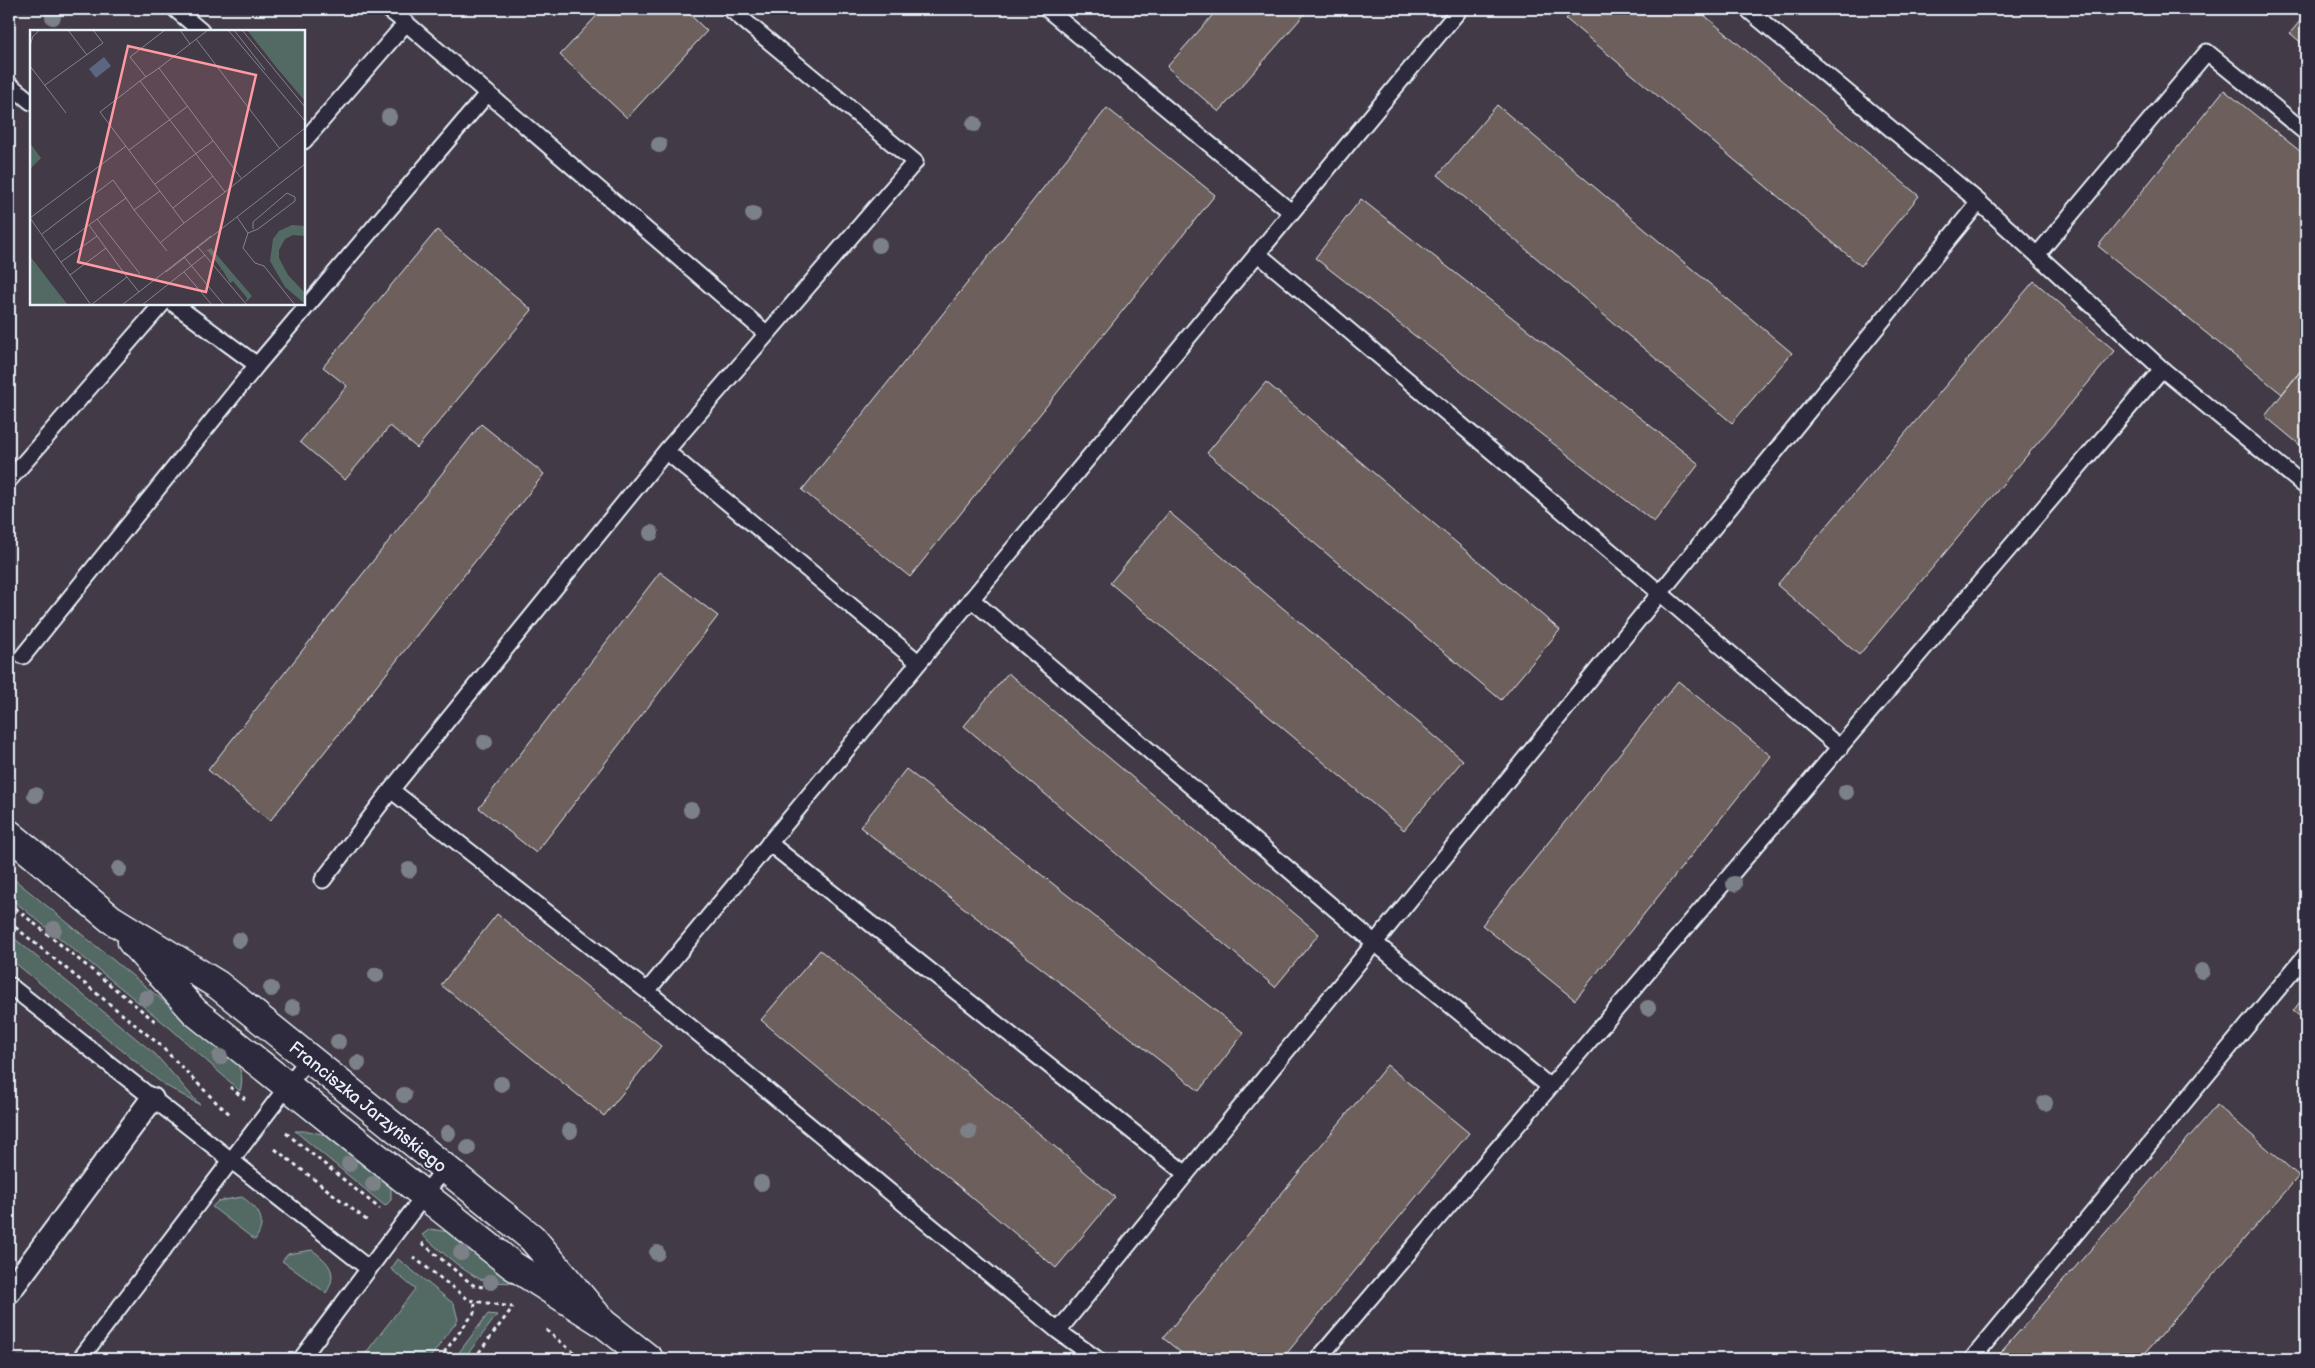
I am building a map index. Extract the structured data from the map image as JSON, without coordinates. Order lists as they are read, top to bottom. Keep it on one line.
{"streets":{"street":["Franciszka Jarzyńskiego"]}}
